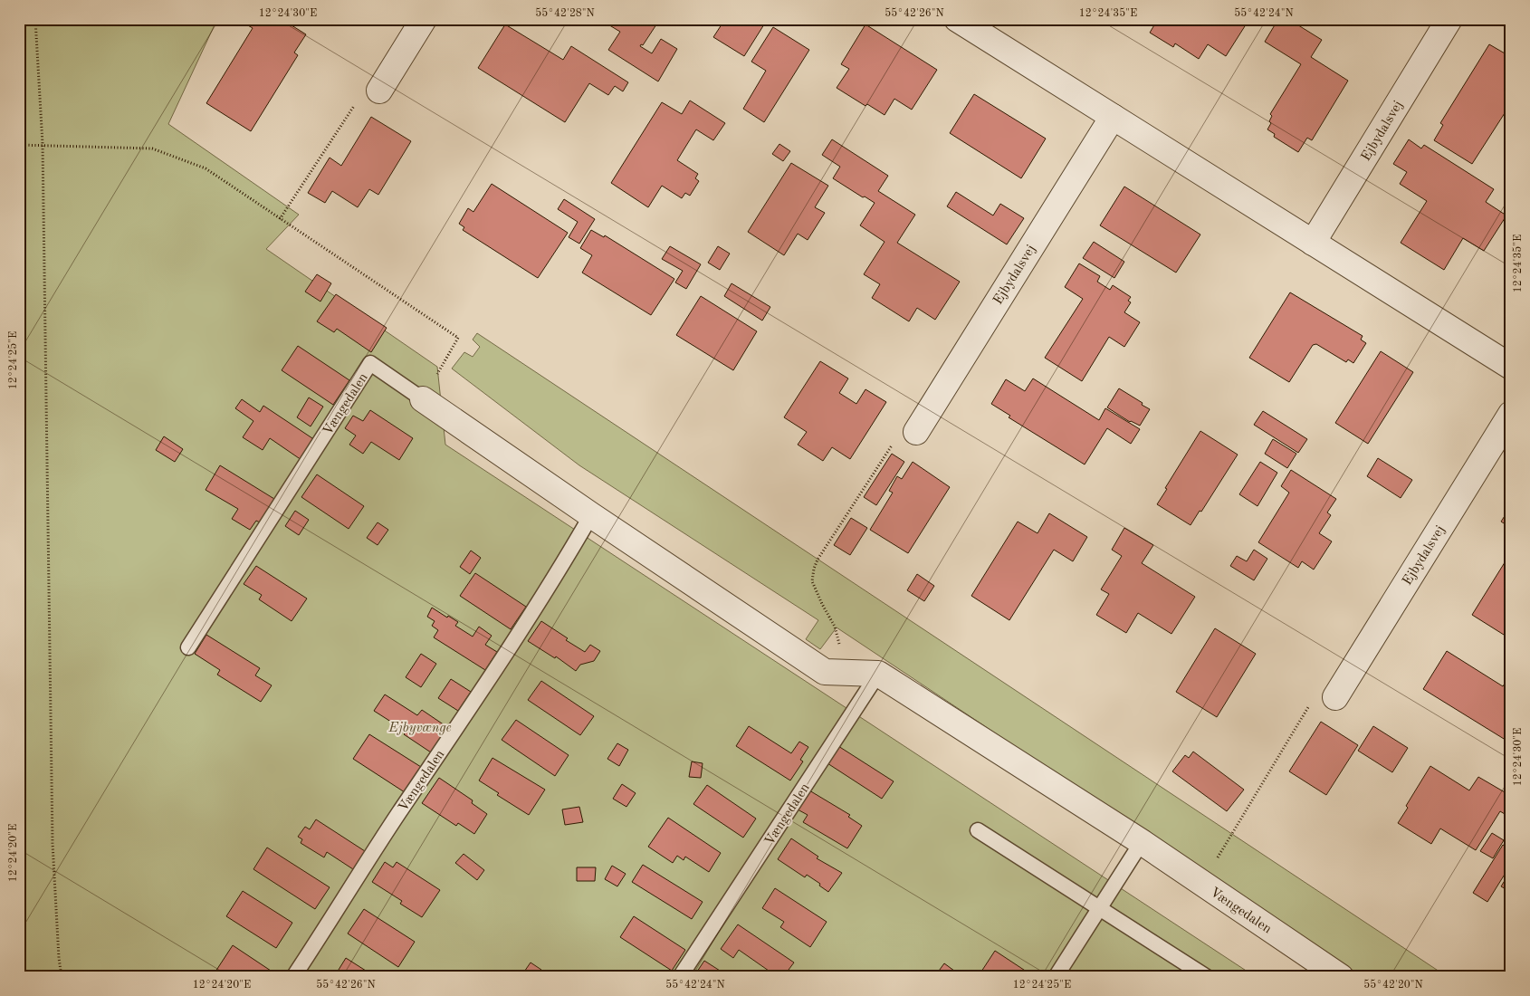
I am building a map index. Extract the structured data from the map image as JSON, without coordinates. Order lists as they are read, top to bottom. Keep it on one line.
{"streets":{"street":["Ejbydalsvej","Vængedalen"]},"parks":["Ejbyvænge"],"coordinates":["12°24'30\"E","55°42'28\"N","55°42'26\"N","12°24'35\"E","55°42'24\"N","12°24'25\"E","12°24'20\"E","55°42'20\"N"]}
